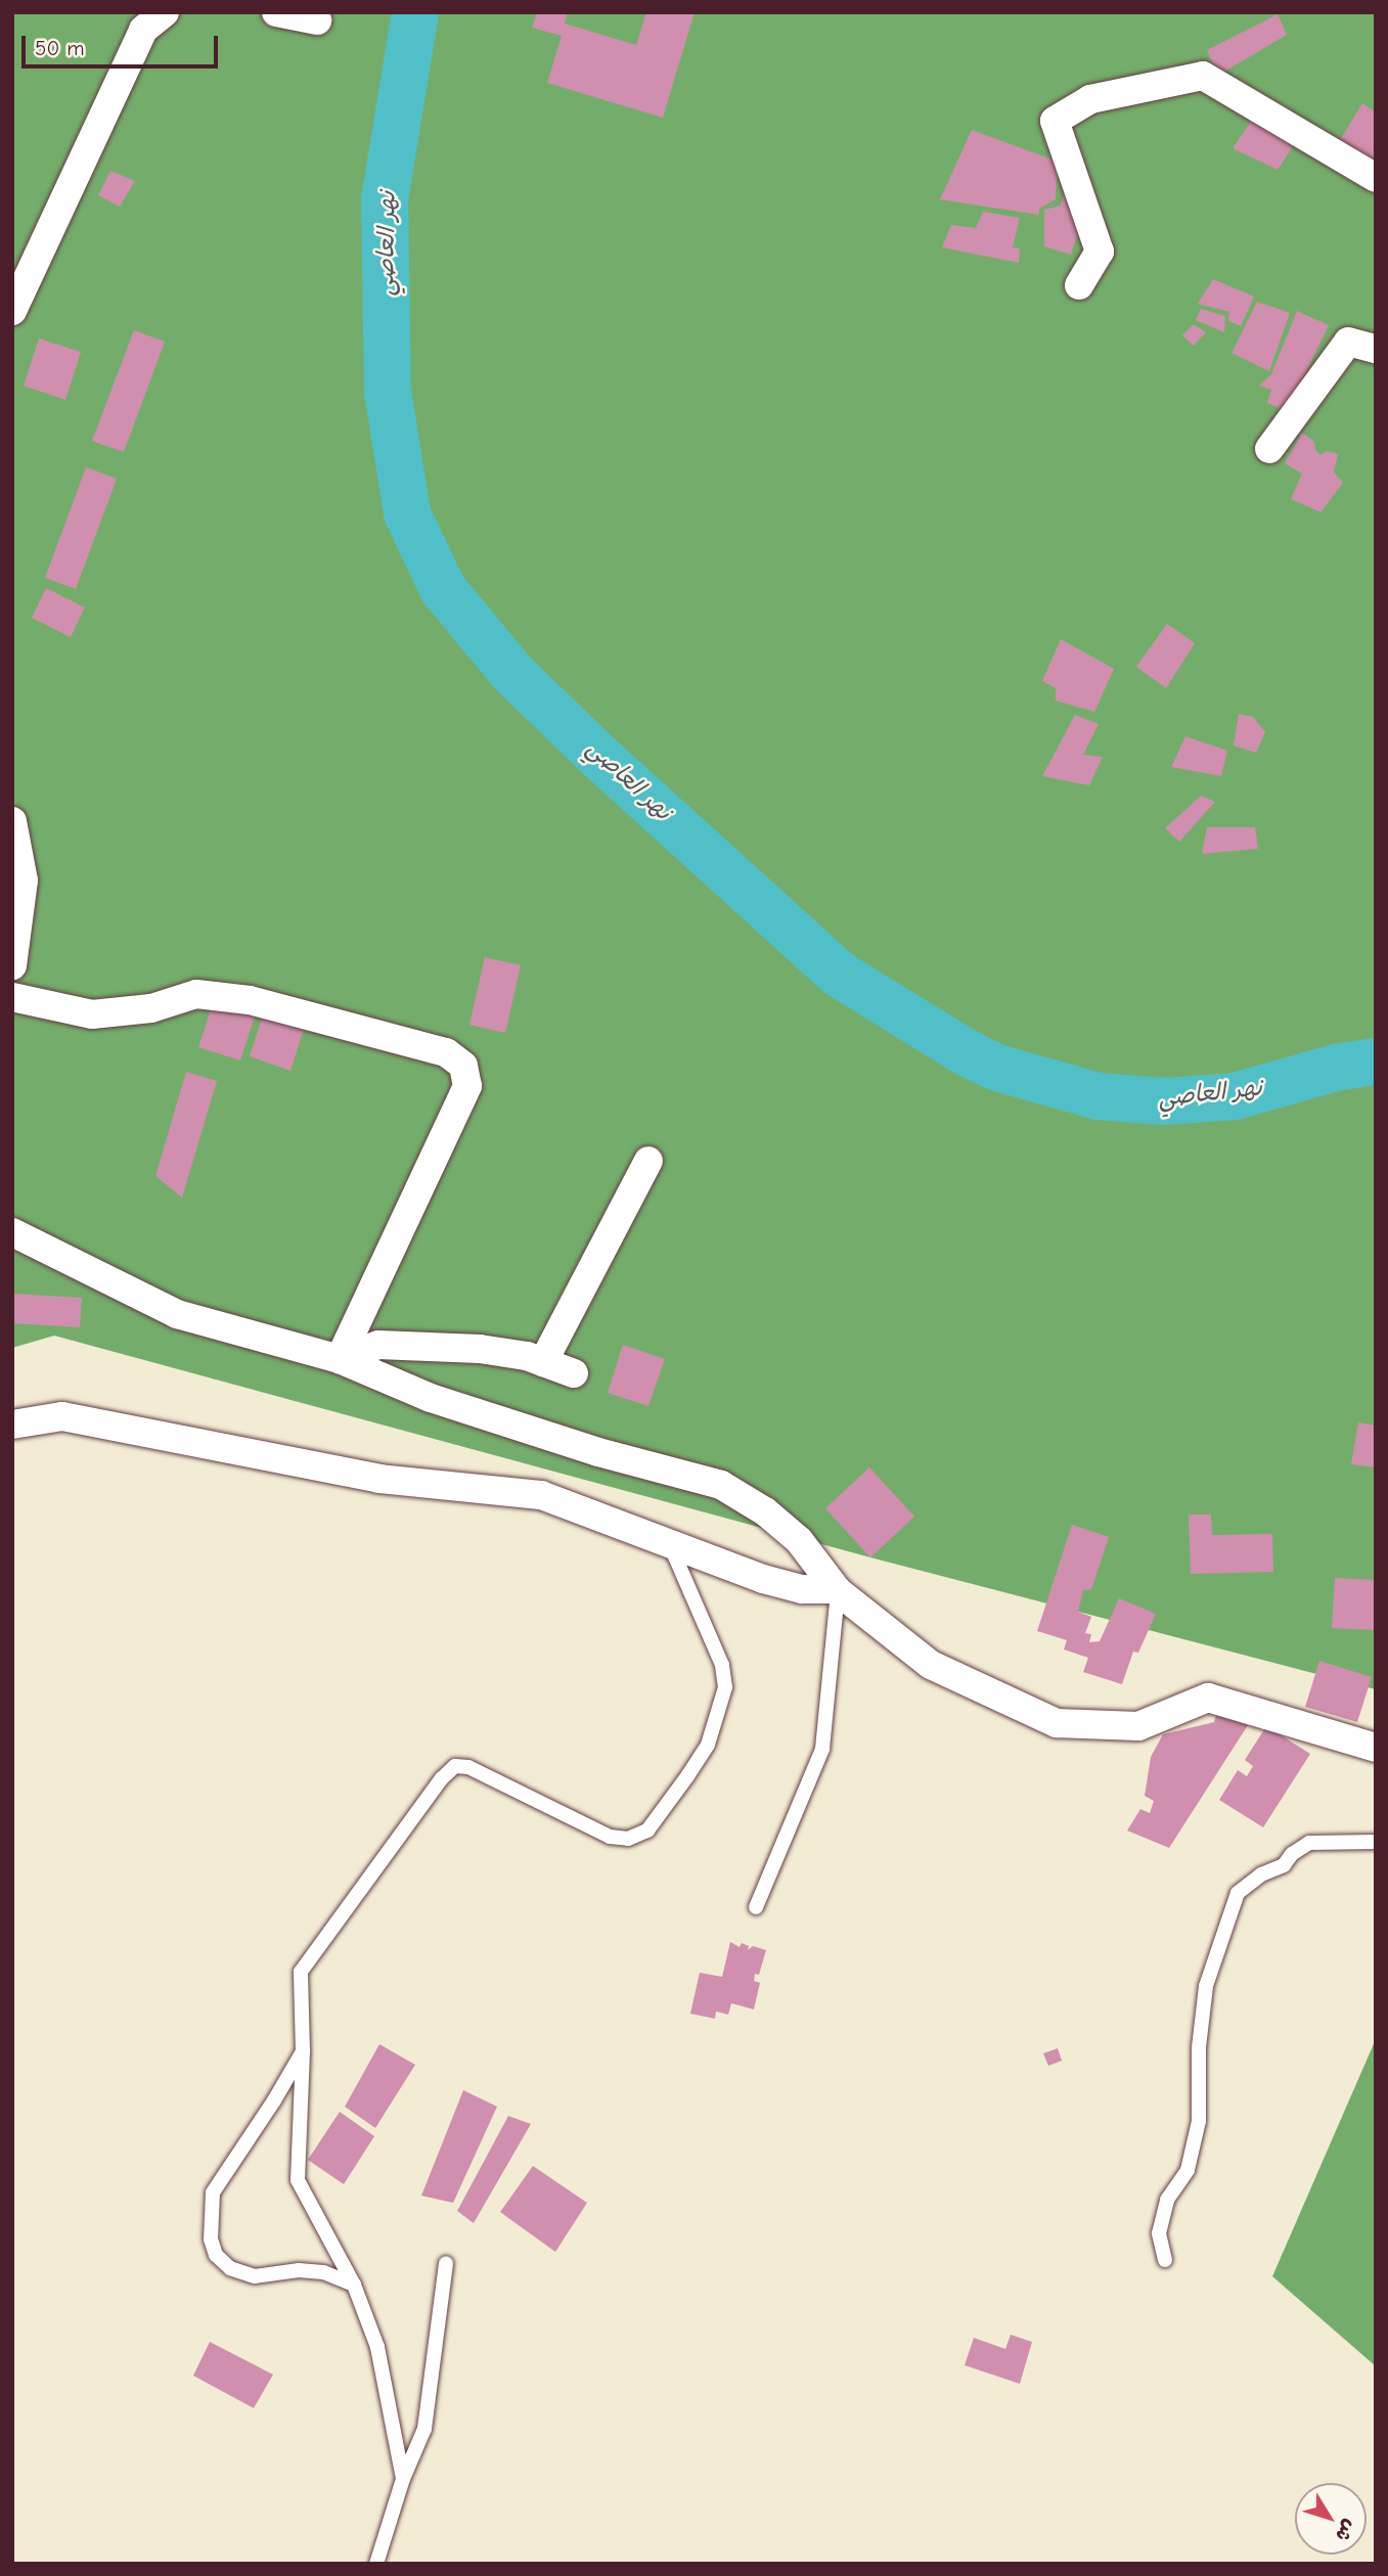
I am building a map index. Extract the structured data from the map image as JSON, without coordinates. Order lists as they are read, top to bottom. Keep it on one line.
{"water":["نهر العاصي"],"scale_bar":"50 m","north":"bottom right"}
